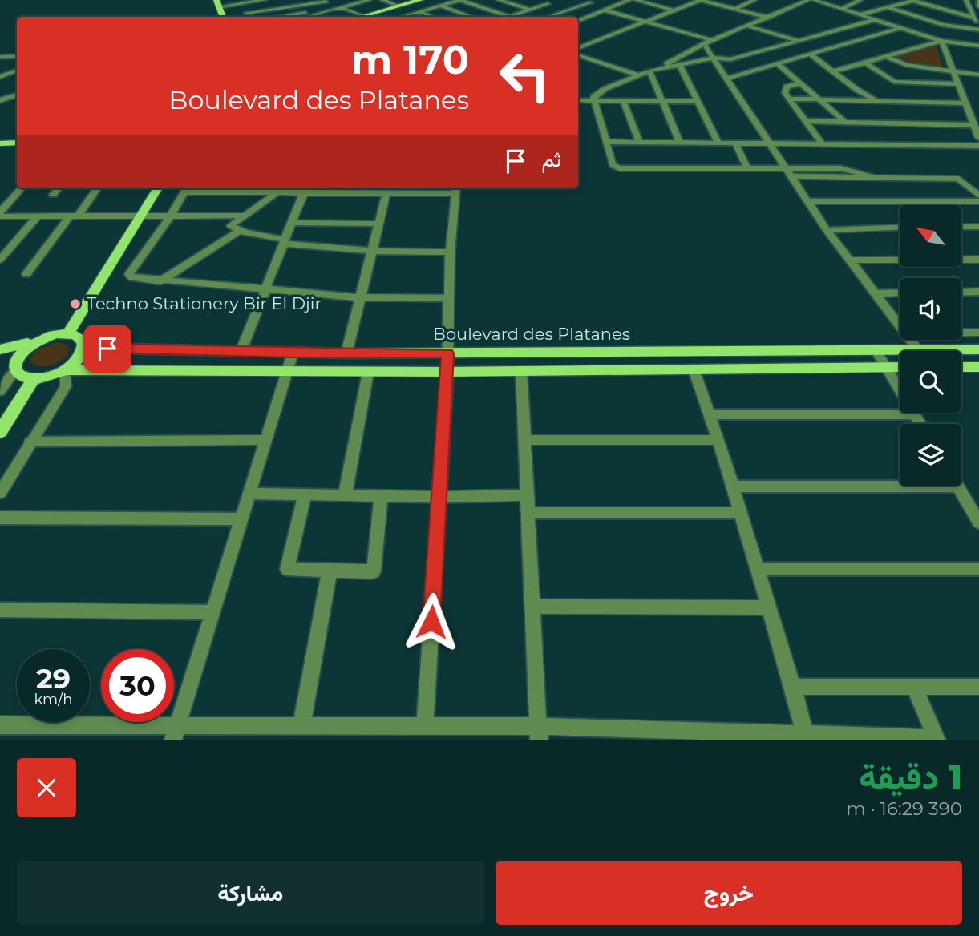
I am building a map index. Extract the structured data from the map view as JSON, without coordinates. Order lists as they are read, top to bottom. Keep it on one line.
{"streets":{"main road":["Boulevard des Platanes"]},"places":["Techno Stationery Bir El Djir"],"north":"top left","page":{"turn":["170 m","Boulevard des Platanes"],"then":"ثم","speed":"29 km/h","limit":"30","heading":["1 دقيقة","390 m · 16:29"],"buttons":["خروج","مشاركة"]}}
